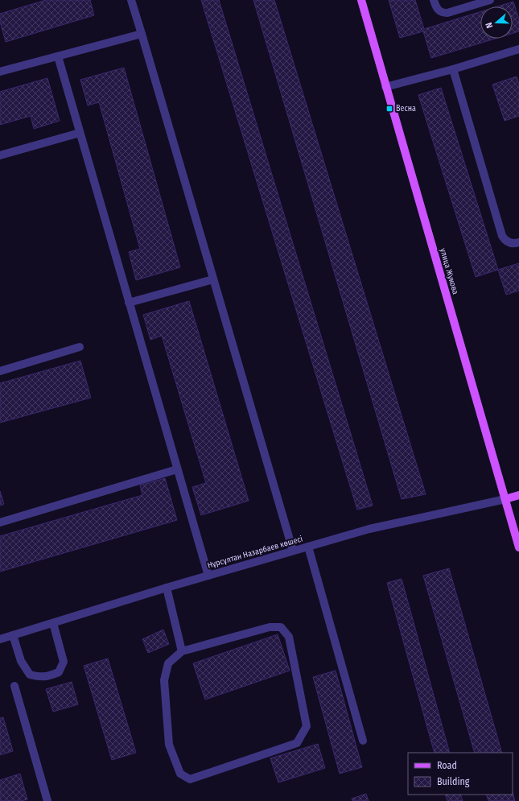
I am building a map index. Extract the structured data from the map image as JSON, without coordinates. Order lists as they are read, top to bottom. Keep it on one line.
{"streets":{"main road":["улица Жукова","Нұрсұлтан Назарбаев көшесі"]},"crossings":[["улица Жукова","Нұрсұлтан Назарбаев көшесі"]],"places":{"transit":["Весна"]},"legend":["Road","Building"],"north":"left"}
